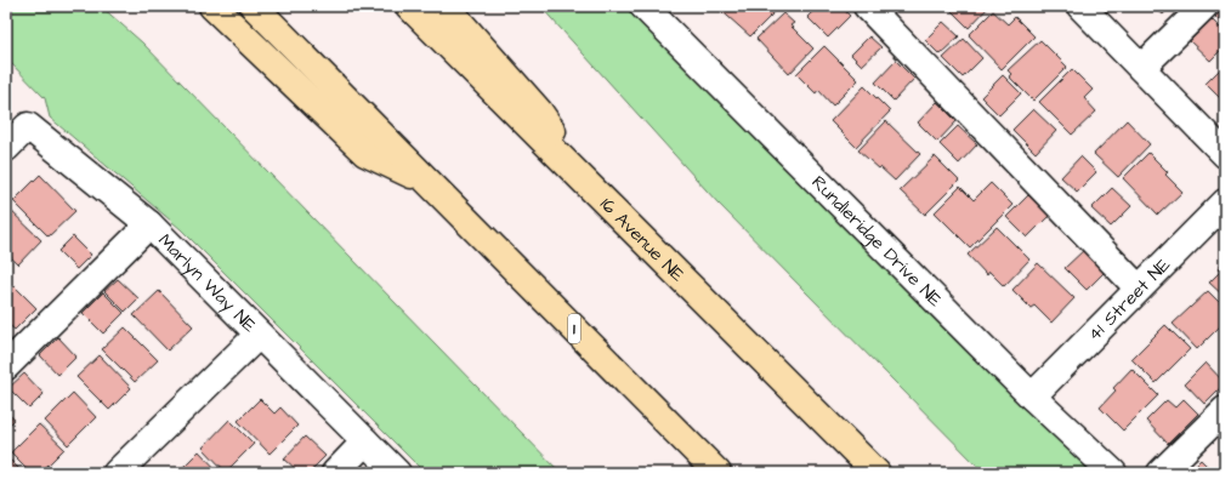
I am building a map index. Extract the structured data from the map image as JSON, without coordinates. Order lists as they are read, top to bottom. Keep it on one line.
{"streets":{"highway":["16 Avenue NE","1"],"street":["Rundleridge Drive NE","Marlyn Way NE","41 Street NE"]},"crossings":[["Rundleridge Drive NE","41 Street NE"]]}
